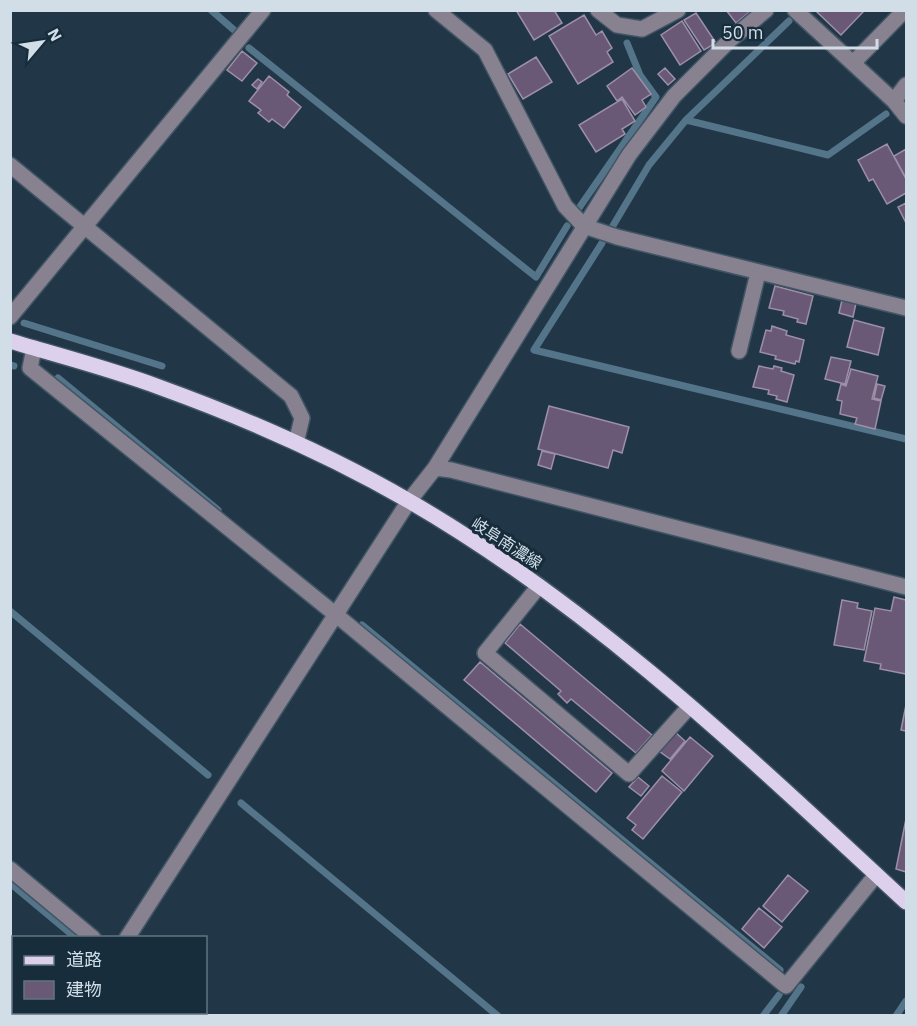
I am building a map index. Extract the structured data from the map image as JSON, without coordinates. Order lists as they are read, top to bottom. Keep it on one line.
{"streets":{"main road":["岐阜南濃線"]},"legend":["道路","建物"],"scale_bar":"50 m","north":"top right"}
